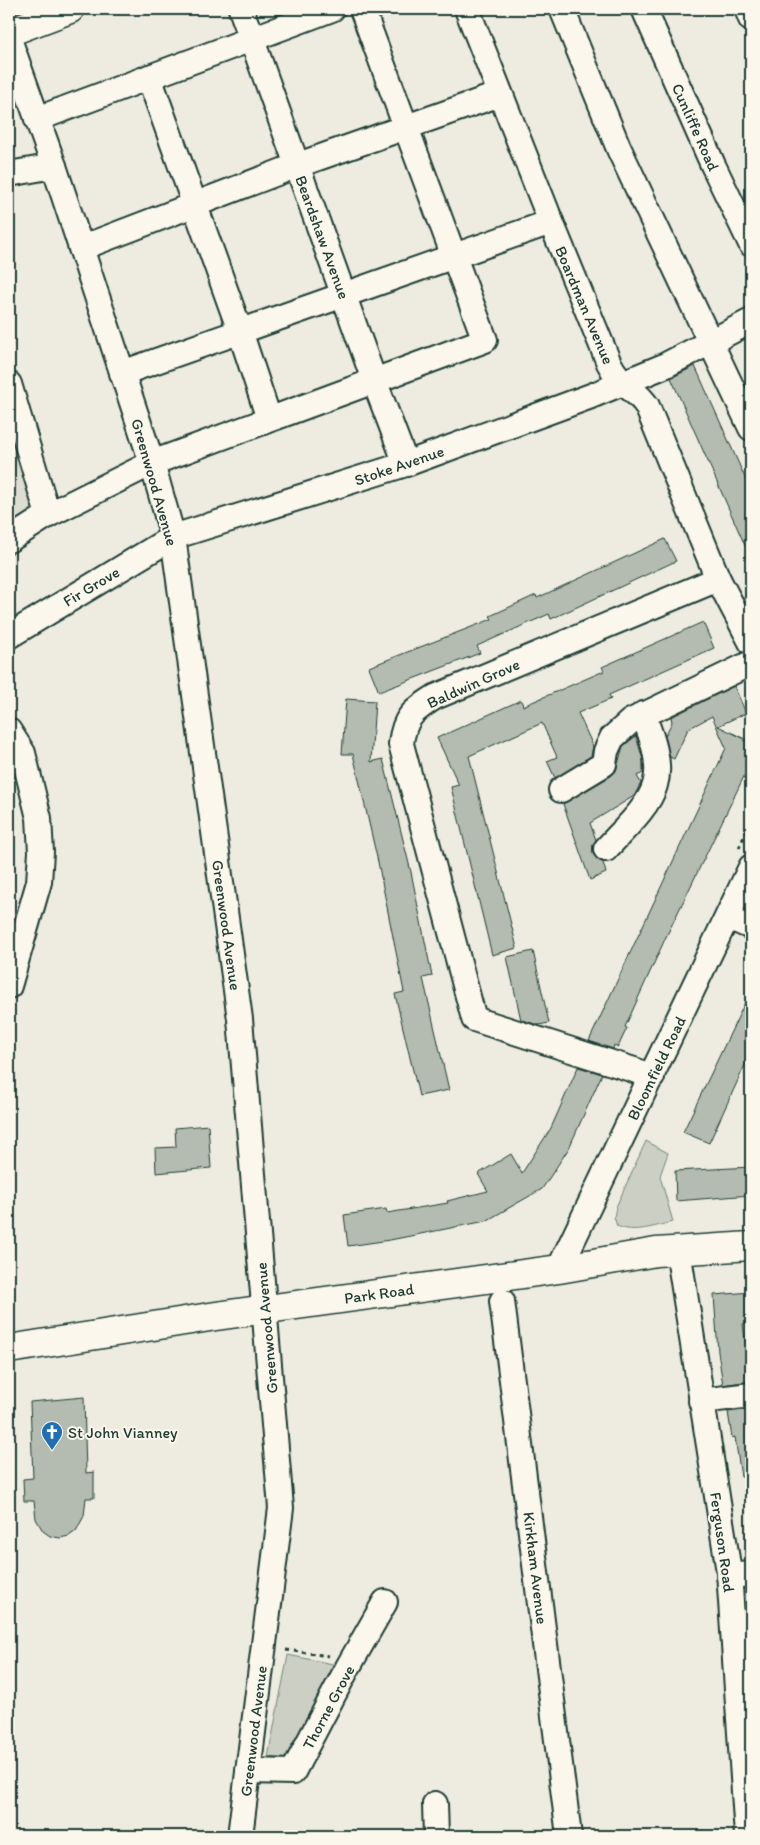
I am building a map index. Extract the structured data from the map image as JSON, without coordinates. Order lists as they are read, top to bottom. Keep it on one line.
{"streets":{"main road":["Park Road"],"street":["Cunliffe Road","Beardshaw Avenue","Boardman Avenue","Stoke Avenue","Greenwood Avenue","Fir Grove","Baldwin Grove","Bloomfield Road","Ferguson Road","Kirkham Avenue","Thorne Grove"]},"crossings":[["Beardshaw Avenue","Stoke Avenue"],["Boardman Avenue","Stoke Avenue"],["Boardman Avenue","Baldwin Grove"],["Stoke Avenue","Greenwood Avenue"],["Stoke Avenue","Fir Grove"],["Greenwood Avenue","Fir Grove"],["Greenwood Avenue","Park Road"],["Greenwood Avenue","Thorne Grove"],["Baldwin Grove","Bloomfield Road"],["Bloomfield Road","Park Road"],["Park Road","Ferguson Road"]],"places":{"church":["St John Vianney"]}}
